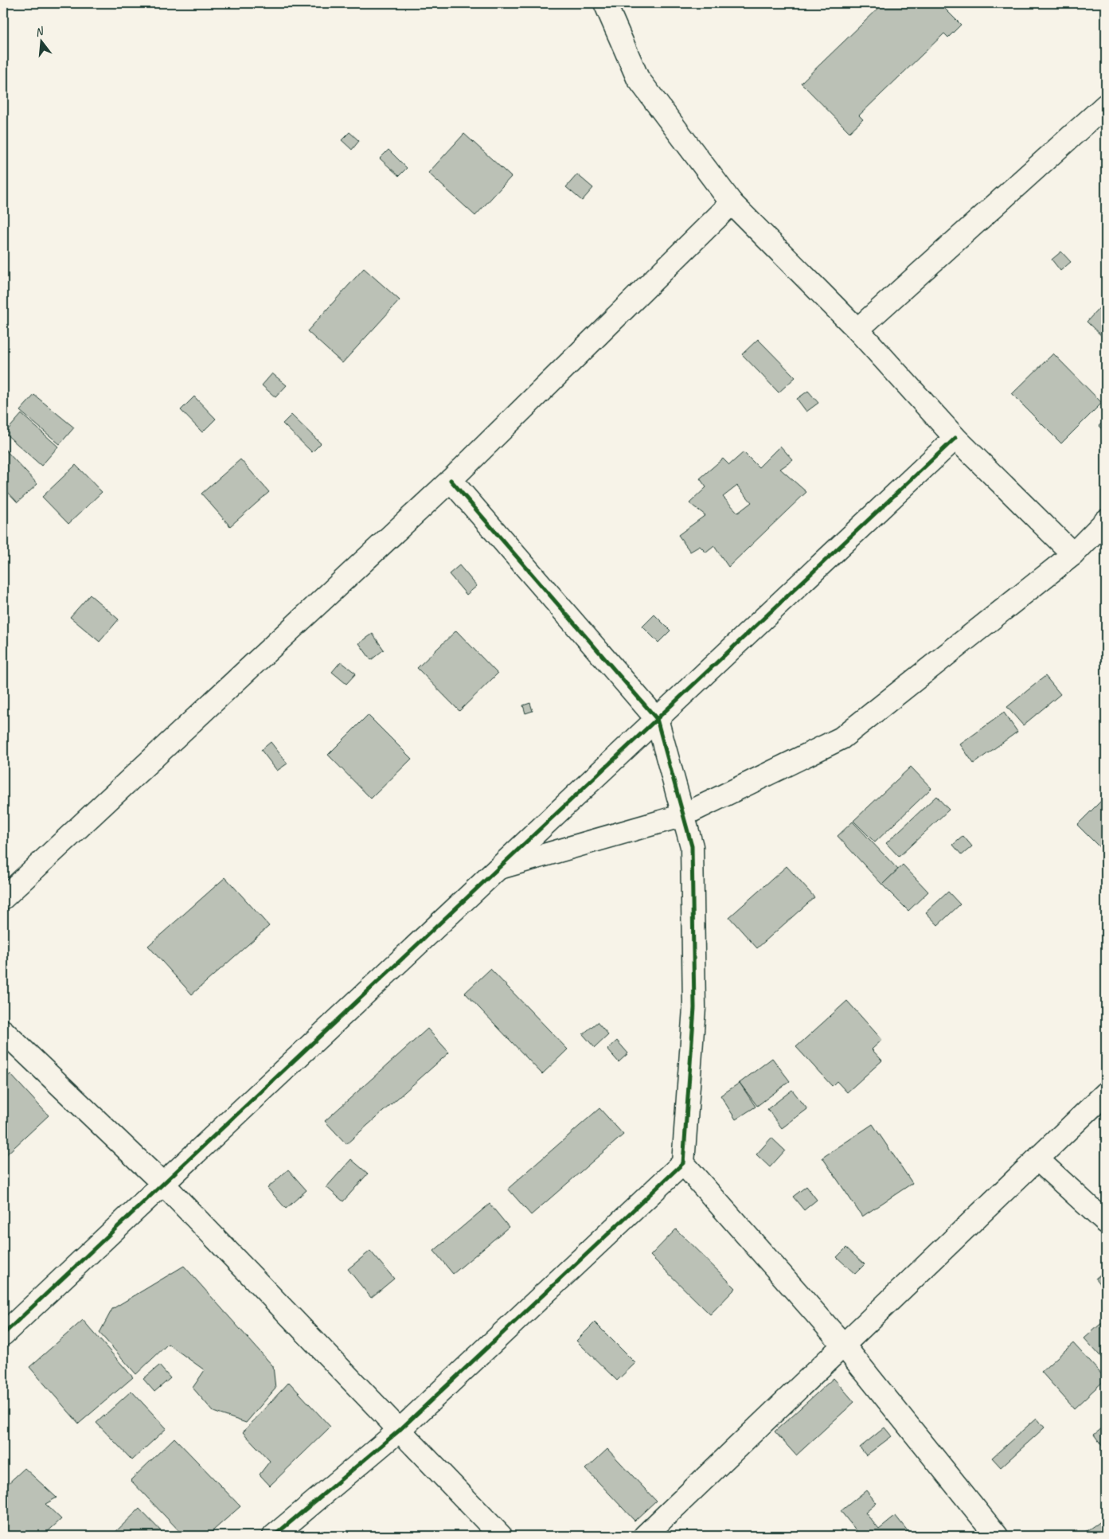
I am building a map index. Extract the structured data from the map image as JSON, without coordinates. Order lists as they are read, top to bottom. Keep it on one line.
{"north":"top"}
